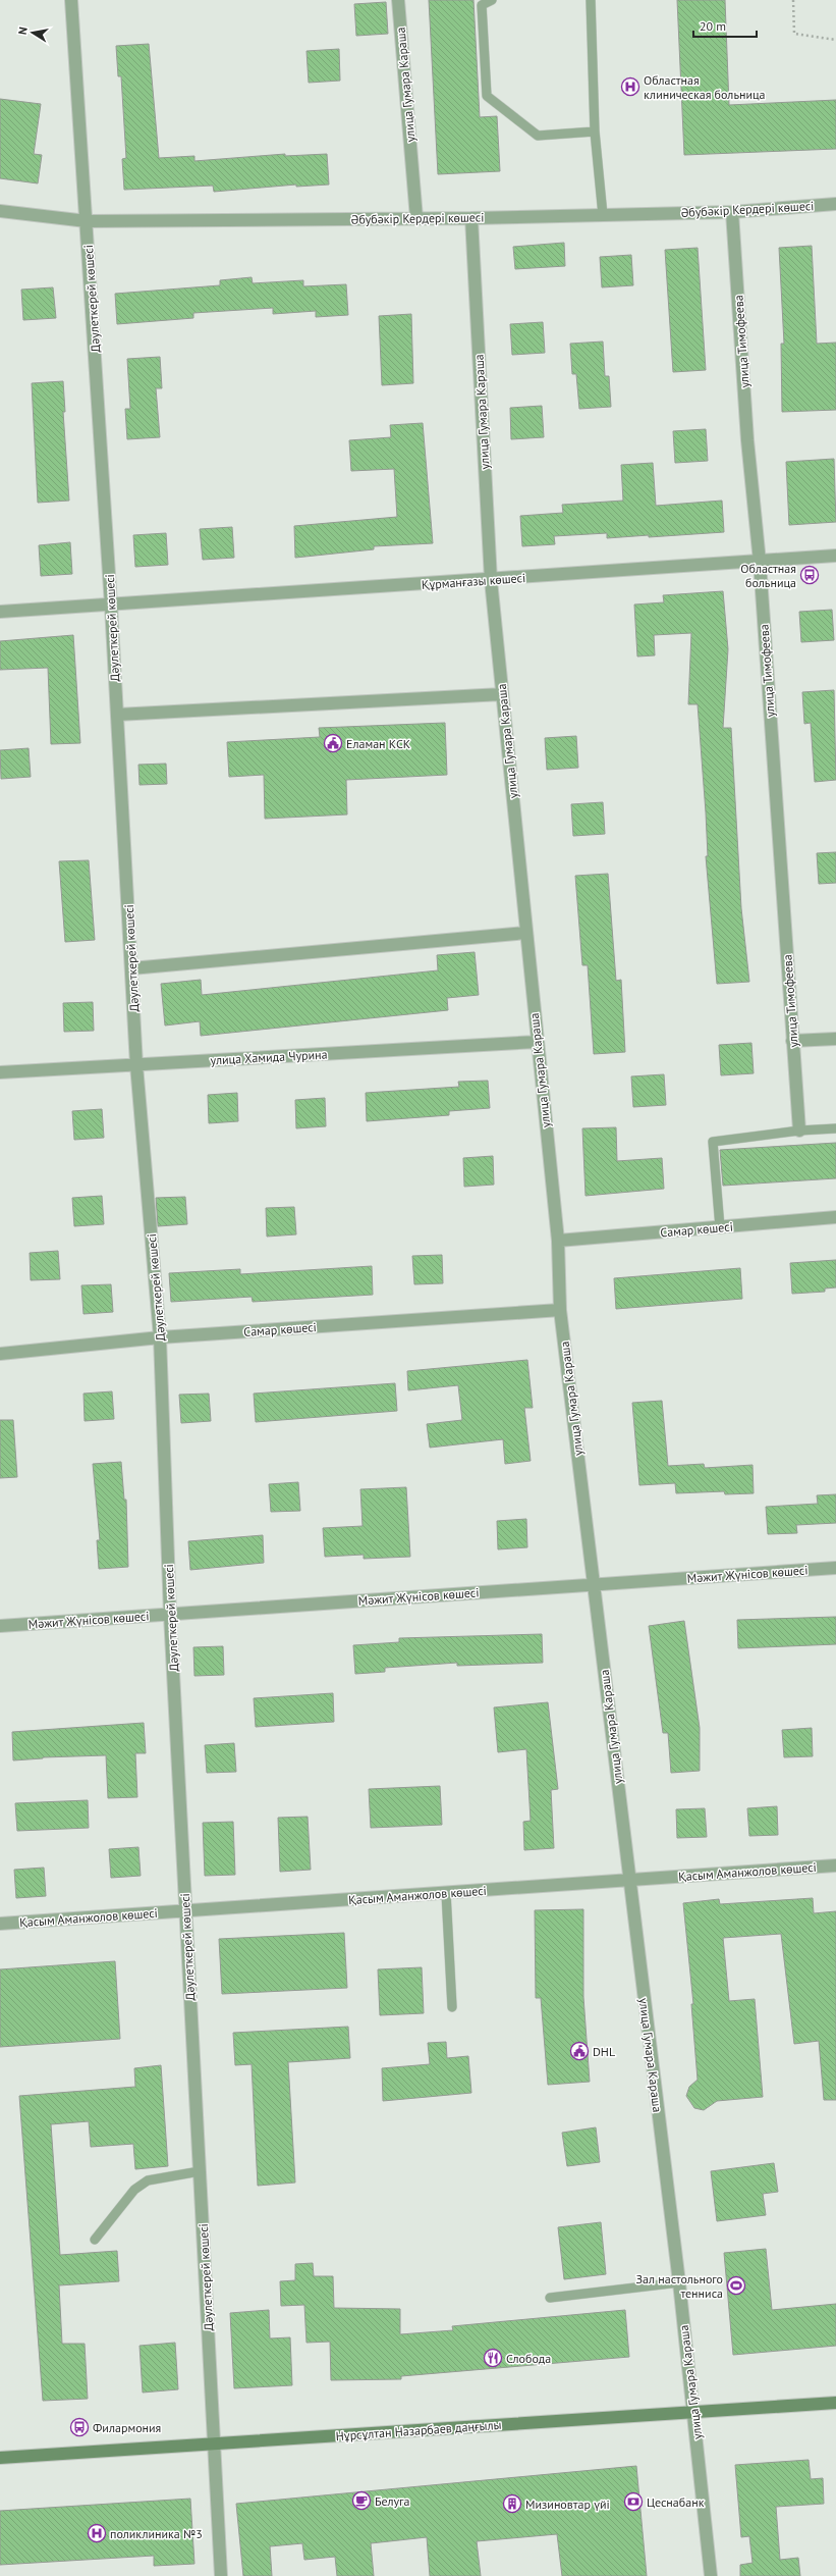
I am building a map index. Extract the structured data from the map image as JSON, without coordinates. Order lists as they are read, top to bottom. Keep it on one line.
{"streets":{"main road":["Нұрсұлтан Назарбаев даңғылы"],"street":["улица Гумара Караша","Әбубәкір Кердері көшесі","Дәулеткерей көшесі","улица Тимофеева","Құрманғазы көшесі","улица Хамида Чурина","Самар көшесі","Мәжит Жүнісов көшесі","Қасым Аманжолов көшесі"]},"crossings":[["улица Гумара Караша","Әбубәкір Кердері көшесі"],["улица Гумара Караша","Құрманғазы көшесі"],["улица Гумара Караша","улица Хамида Чурина"],["улица Гумара Караша","Самар көшесі"],["улица Гумара Караша","Мәжит Жүнісов көшесі"],["улица Гумара Караша","Қасым Аманжолов көшесі"],["улица Гумара Караша","Нұрсұлтан Назарбаев даңғылы"],["Әбубәкір Кердері көшесі","Дәулеткерей көшесі"],["Әбубәкір Кердері көшесі","улица Тимофеева"],["Дәулеткерей көшесі","Құрманғазы көшесі"],["Дәулеткерей көшесі","улица Хамида Чурина"],["Дәулеткерей көшесі","Самар көшесі"],["Дәулеткерей көшесі","Мәжит Жүнісов көшесі"],["Дәулеткерей көшесі","Қасым Аманжолов көшесі"],["Дәулеткерей көшесі","Нұрсұлтан Назарбаев даңғылы"],["улица Тимофеева","Құрманғазы көшесі"]],"places":{"hospital":["Областная клиническая больница","поликлиника №3"],"bus stop":["Областная больница","Филармония"],"public building":["Еламан КСК","DHL"],"sports":["Зал настольного тенниса"],"restaurant":["Слобода"],"cafe":["Белуга"],"bank":["Цеснабанк"],"building":["Мизиновтар үйі"]},"scale_bar":"20 m","north":"left"}
